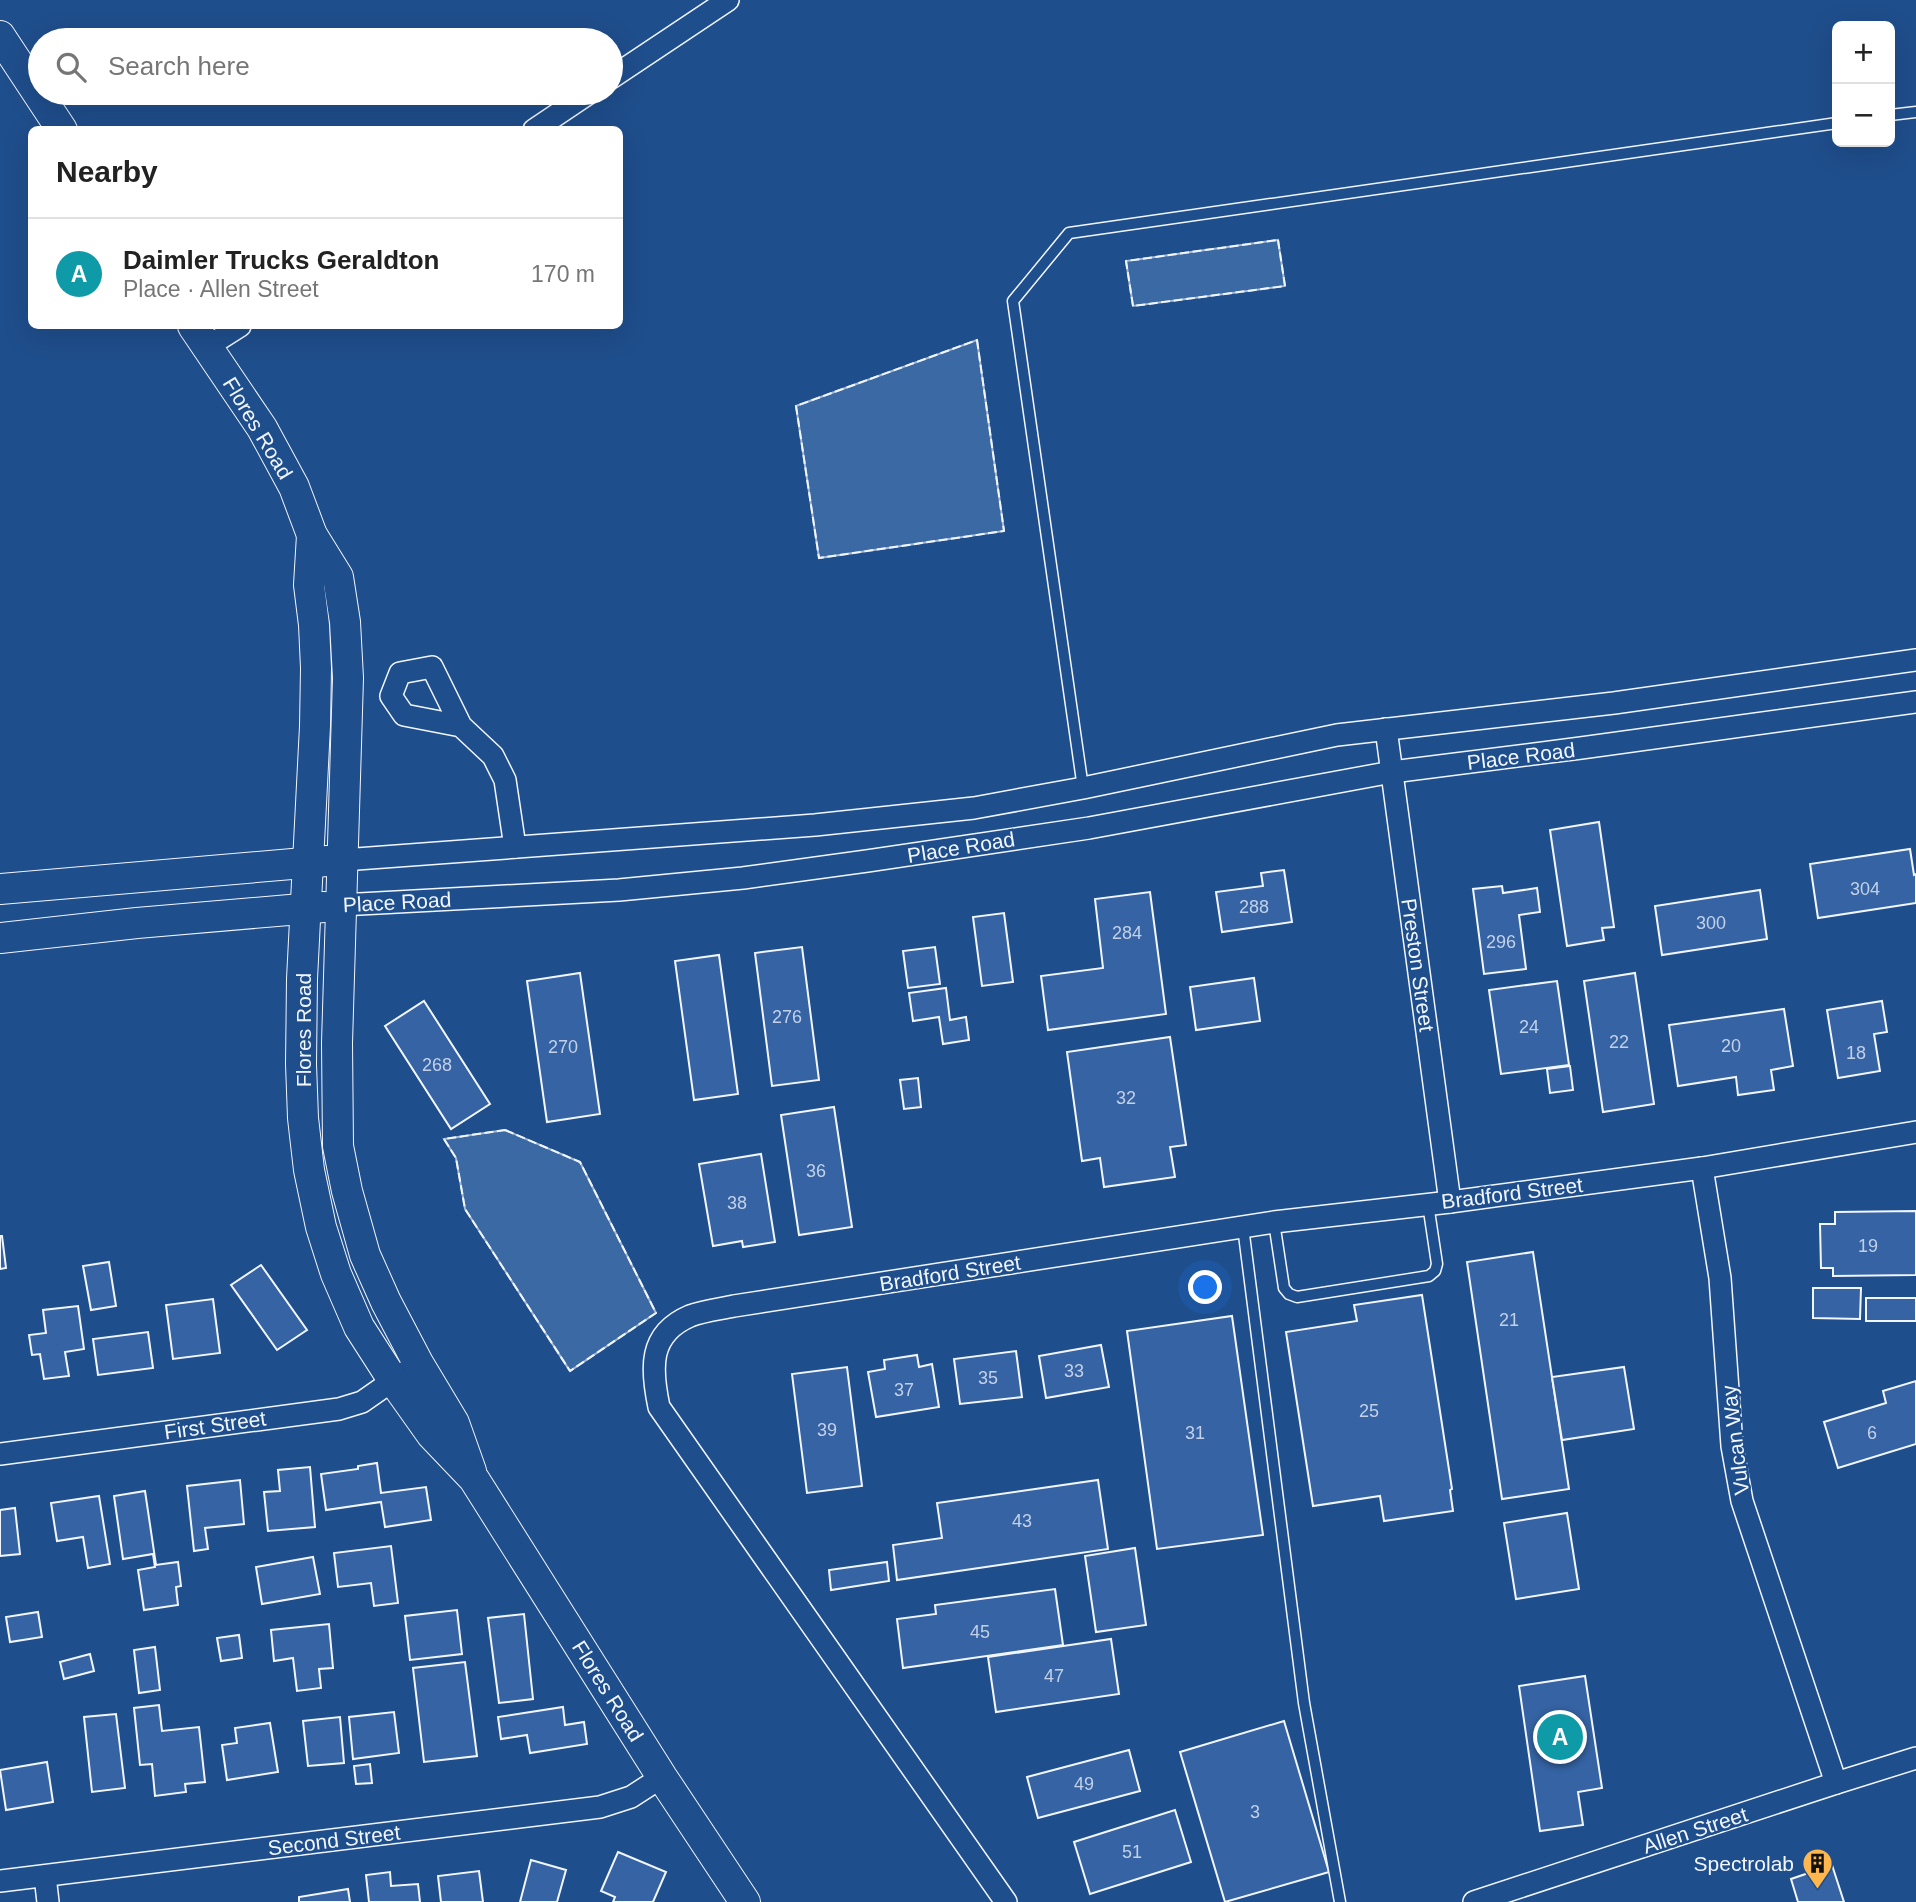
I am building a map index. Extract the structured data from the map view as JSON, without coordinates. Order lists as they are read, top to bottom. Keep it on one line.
{"streets":{"main road":["Flores Road","Place Road"],"street":["Preston Street","Bradford Street","First Street","Vulcan Way","Allen Street","Second Street"]},"crossings":[["Flores Road","Place Road"],["Flores Road","First Street"],["Flores Road","Second Street"],["Place Road","Preston Street"],["Preston Street","Bradford Street"],["Bradford Street","Vulcan Way"],["Vulcan Way","Allen Street"]],"places":{"building":["Spectrolab"]},"house_numbers":["304","288","300","284","296","276","24","22","20","270","18","268","32","36","38","19","21","33","35","37","25","39","31","6","43","45","47","49","3","51"],"page":{"map_buttons":["+","−"],"search":"Search here","heading":"Nearby","list":[{"mark":"A","name":"Daimler Trucks Geraldton","note":"Place · Allen Street","value":"170 m"}],"pins":"A"}}
